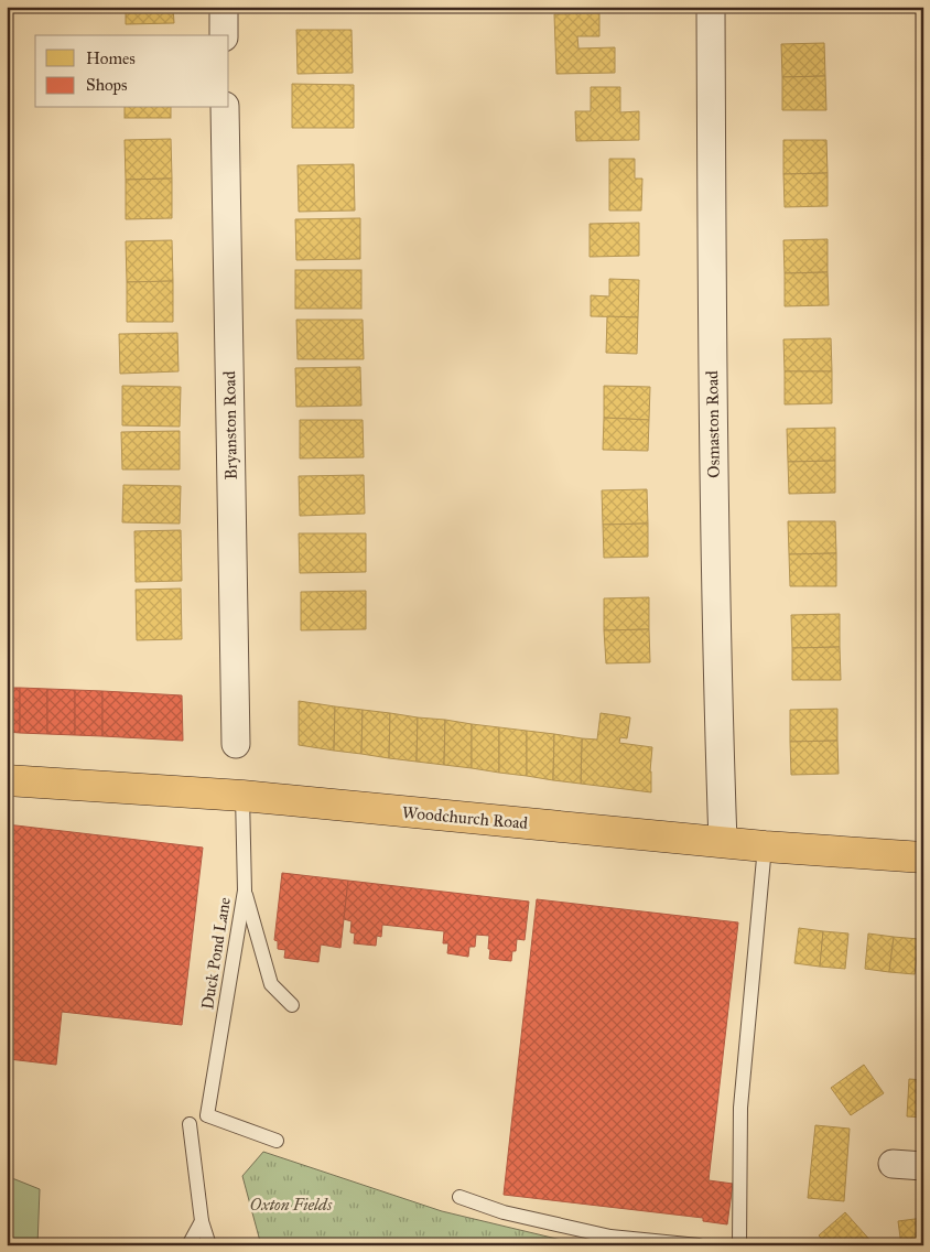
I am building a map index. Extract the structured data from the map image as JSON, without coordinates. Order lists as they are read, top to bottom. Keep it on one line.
{"streets":{"highway":["Woodchurch Road"],"street":["Osmaston Road","Bryanston Road"],"lane":["Duck Pond Lane"]},"crossings":[["Osmaston Road","Woodchurch Road"],["Woodchurch Road","Duck Pond Lane"]],"parks":["Oxton Fields"],"legend":["Homes","Shops"]}
